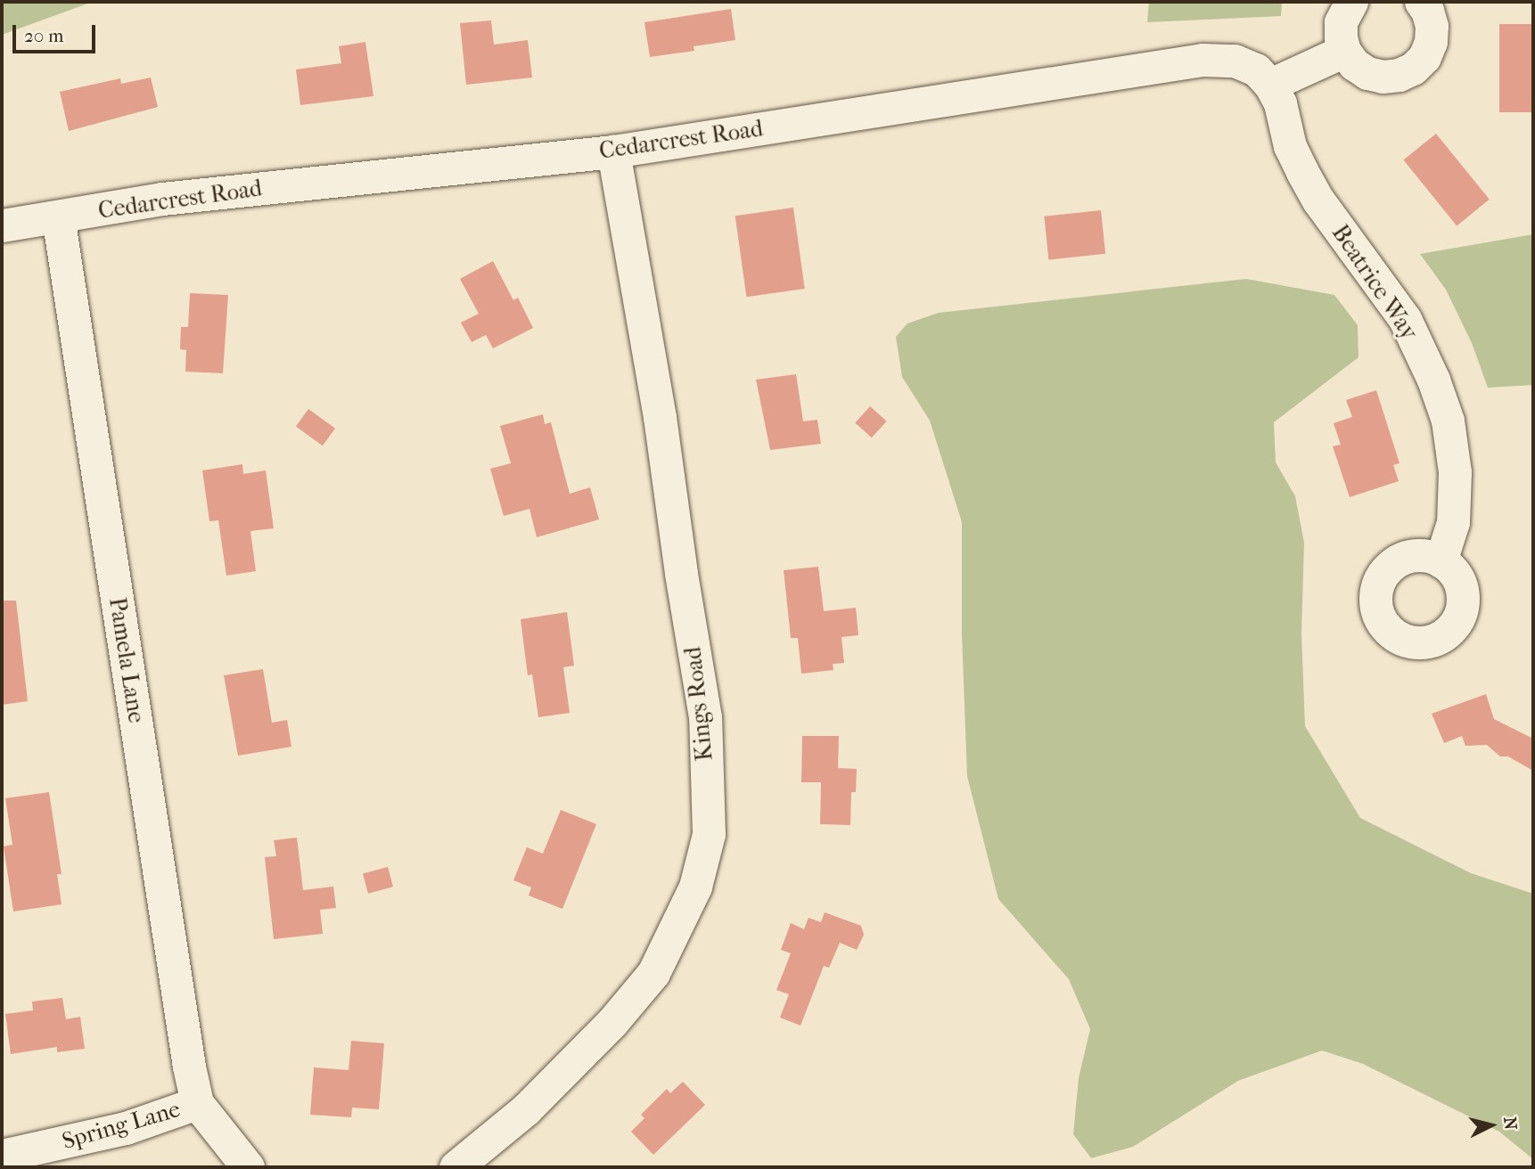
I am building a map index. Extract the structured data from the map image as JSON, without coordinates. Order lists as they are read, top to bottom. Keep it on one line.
{"streets":{"street":["Cedarcrest Road","Beatrice Way","Pamela Lane","Kings Road","Spring Lane"]},"crossings":[["Cedarcrest Road","Beatrice Way"],["Cedarcrest Road","Pamela Lane"],["Cedarcrest Road","Kings Road"],["Pamela Lane","Spring Lane"]],"scale_bar":"20 m","north":"right"}
